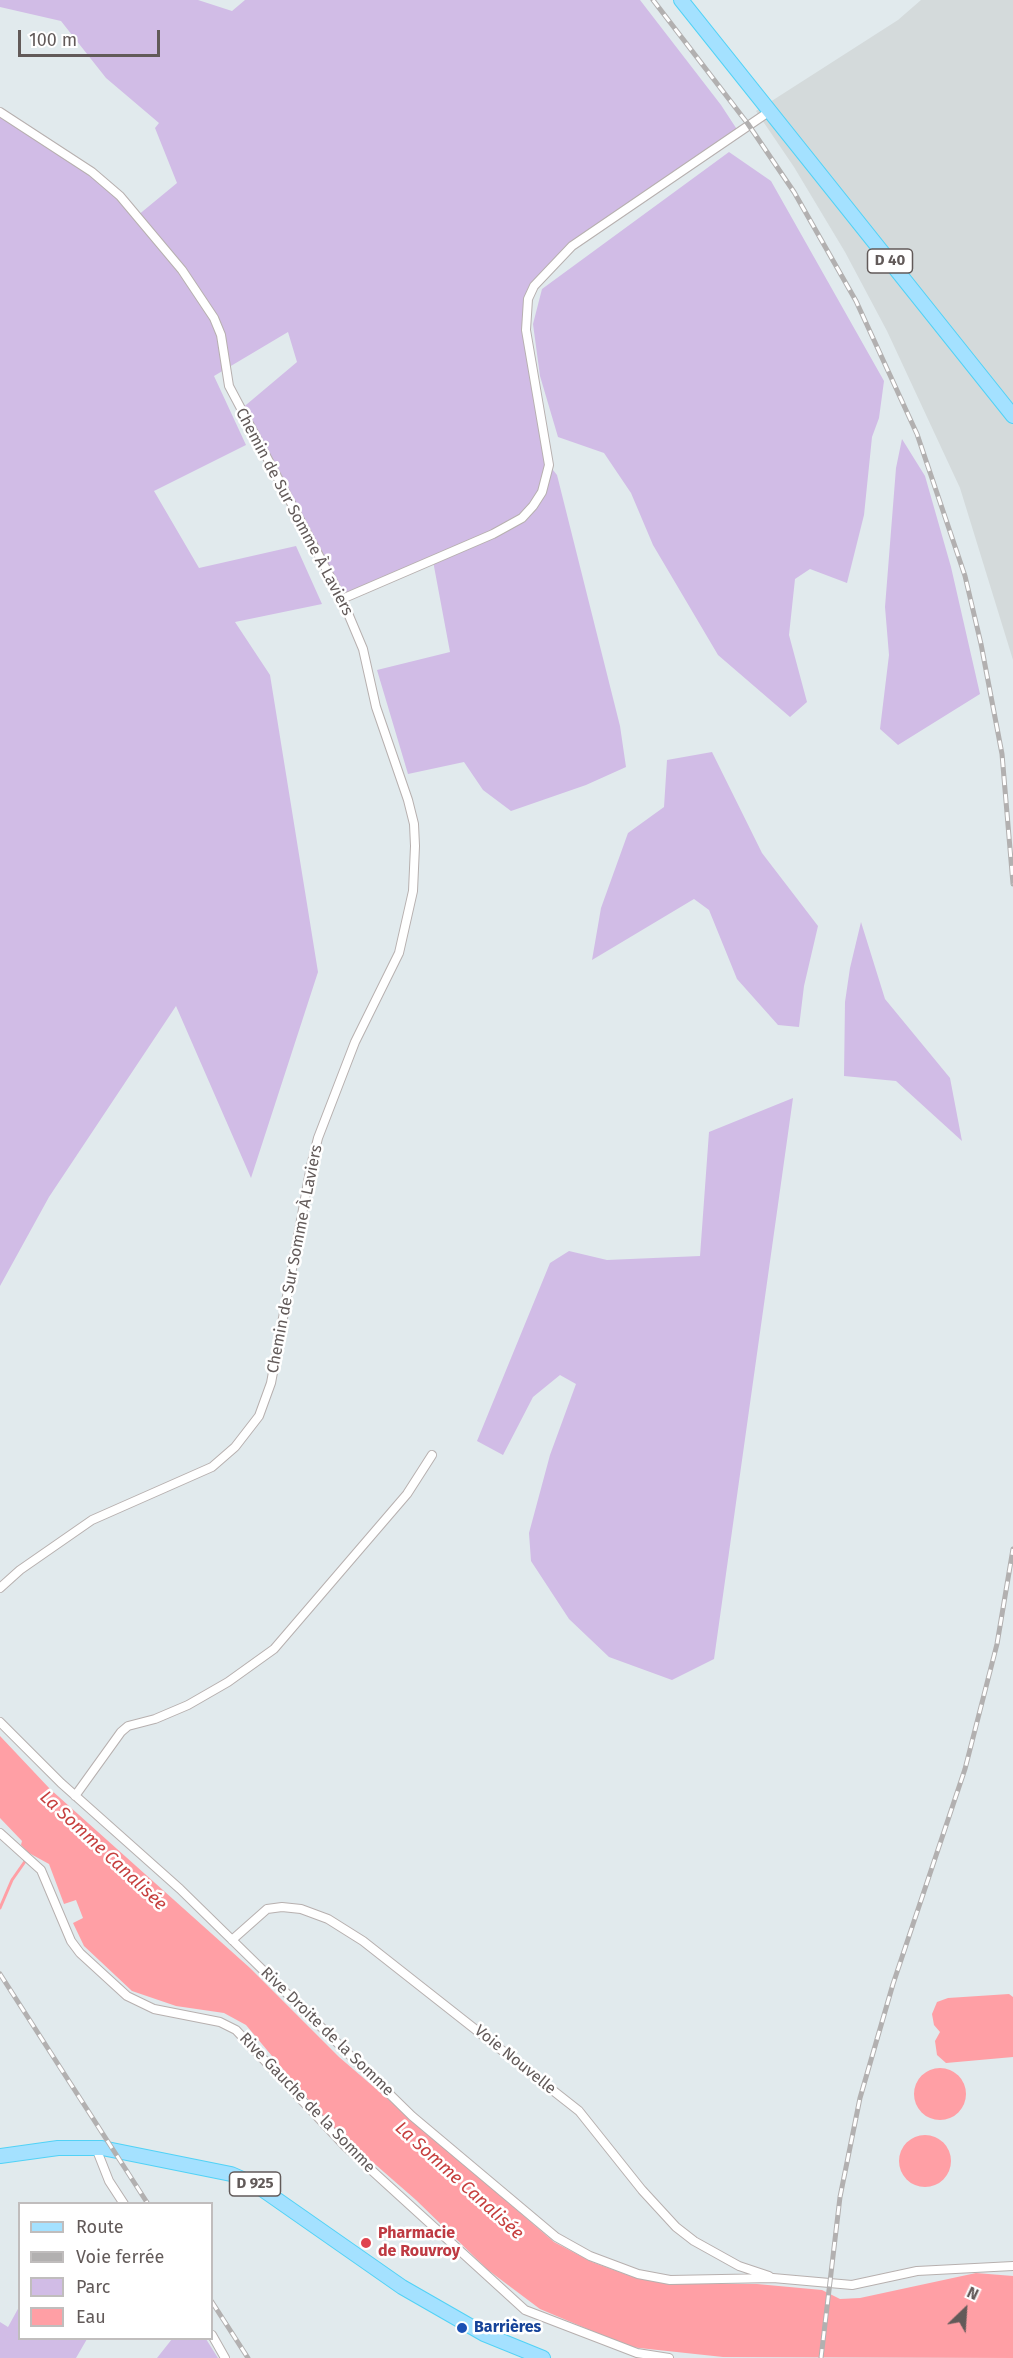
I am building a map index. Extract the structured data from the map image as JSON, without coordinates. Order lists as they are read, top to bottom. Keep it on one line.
{"streets":{"main road":["D 40","D 925"],"street":["Chemin de Sur Somme À Laviers","Rive Droite de la Somme","Voie Nouvelle","Rive Gauche de la Somme"]},"crossings":[["Rive Droite de la Somme","Voie Nouvelle"]],"water":["La Somme Canalisée"],"places":["Pharmacie de Rouvroy","Barrières"],"legend":["Route","Voie ferrée","Parc","Eau"],"scale_bar":"100 m","north":"top right"}
